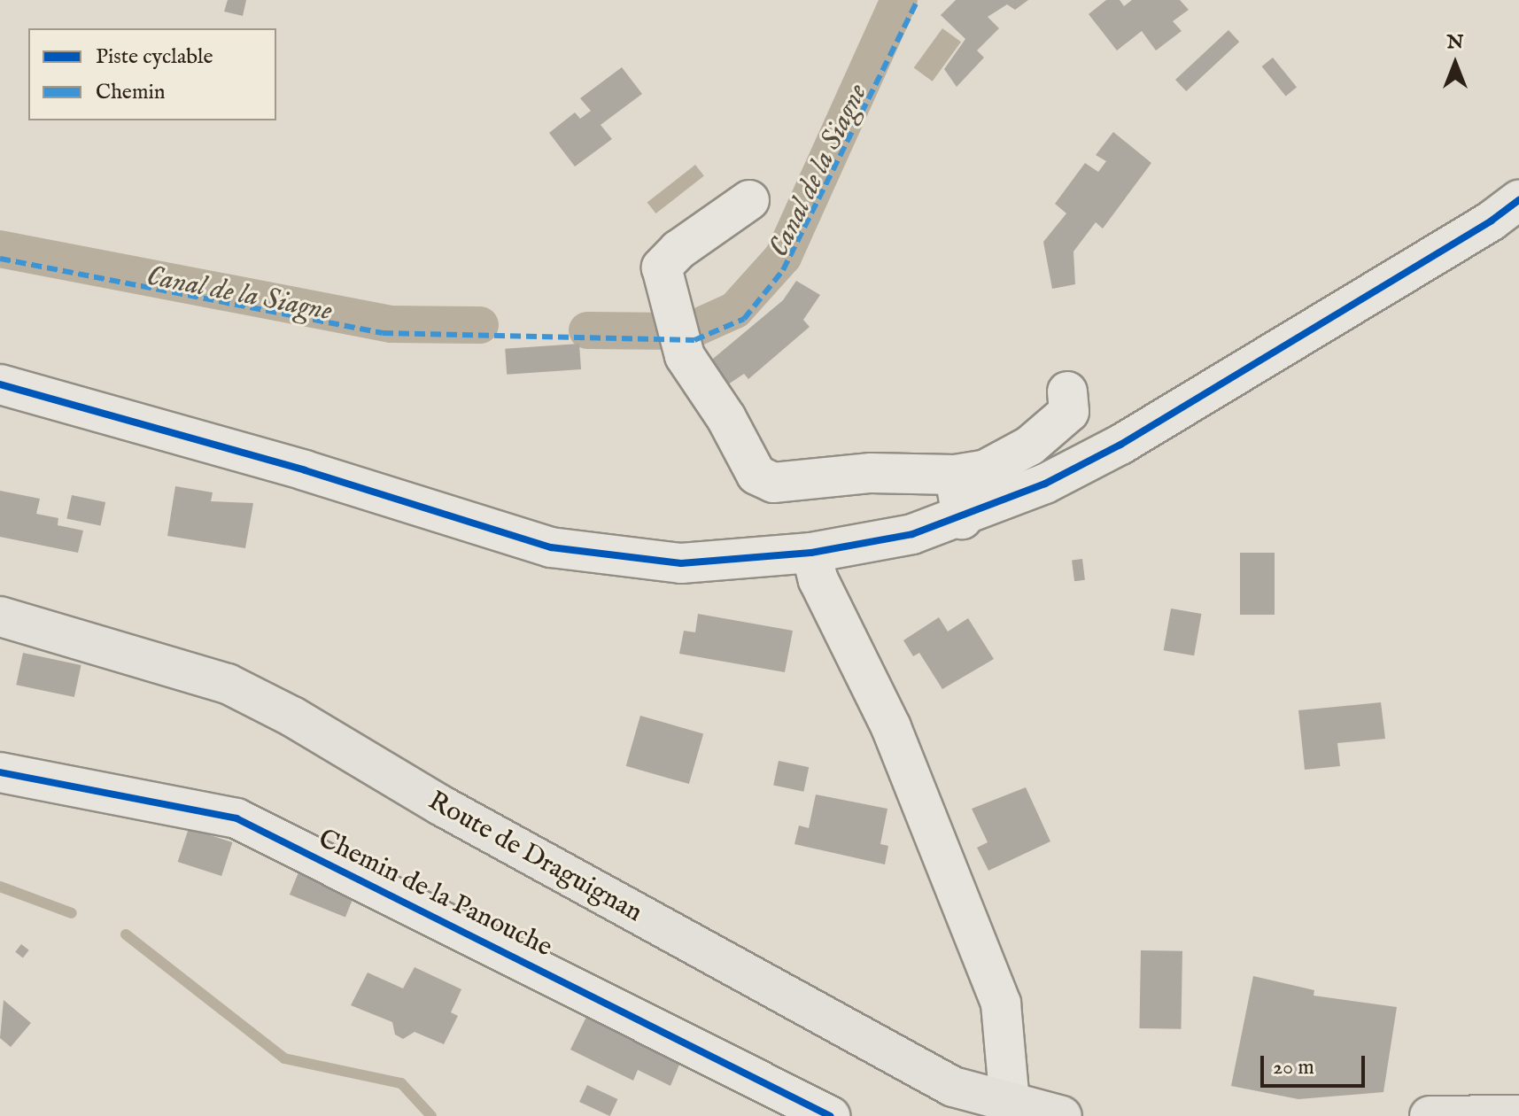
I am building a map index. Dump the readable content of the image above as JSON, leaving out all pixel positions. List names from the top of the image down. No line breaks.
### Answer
{"streets":{"main road":["Route de Draguignan"],"street":["Chemin de la Panouche"]},"water":["Canal de la Siagne"],"legend":["Piste cyclable","Chemin"],"scale_bar":"20 m","north":"top"}
